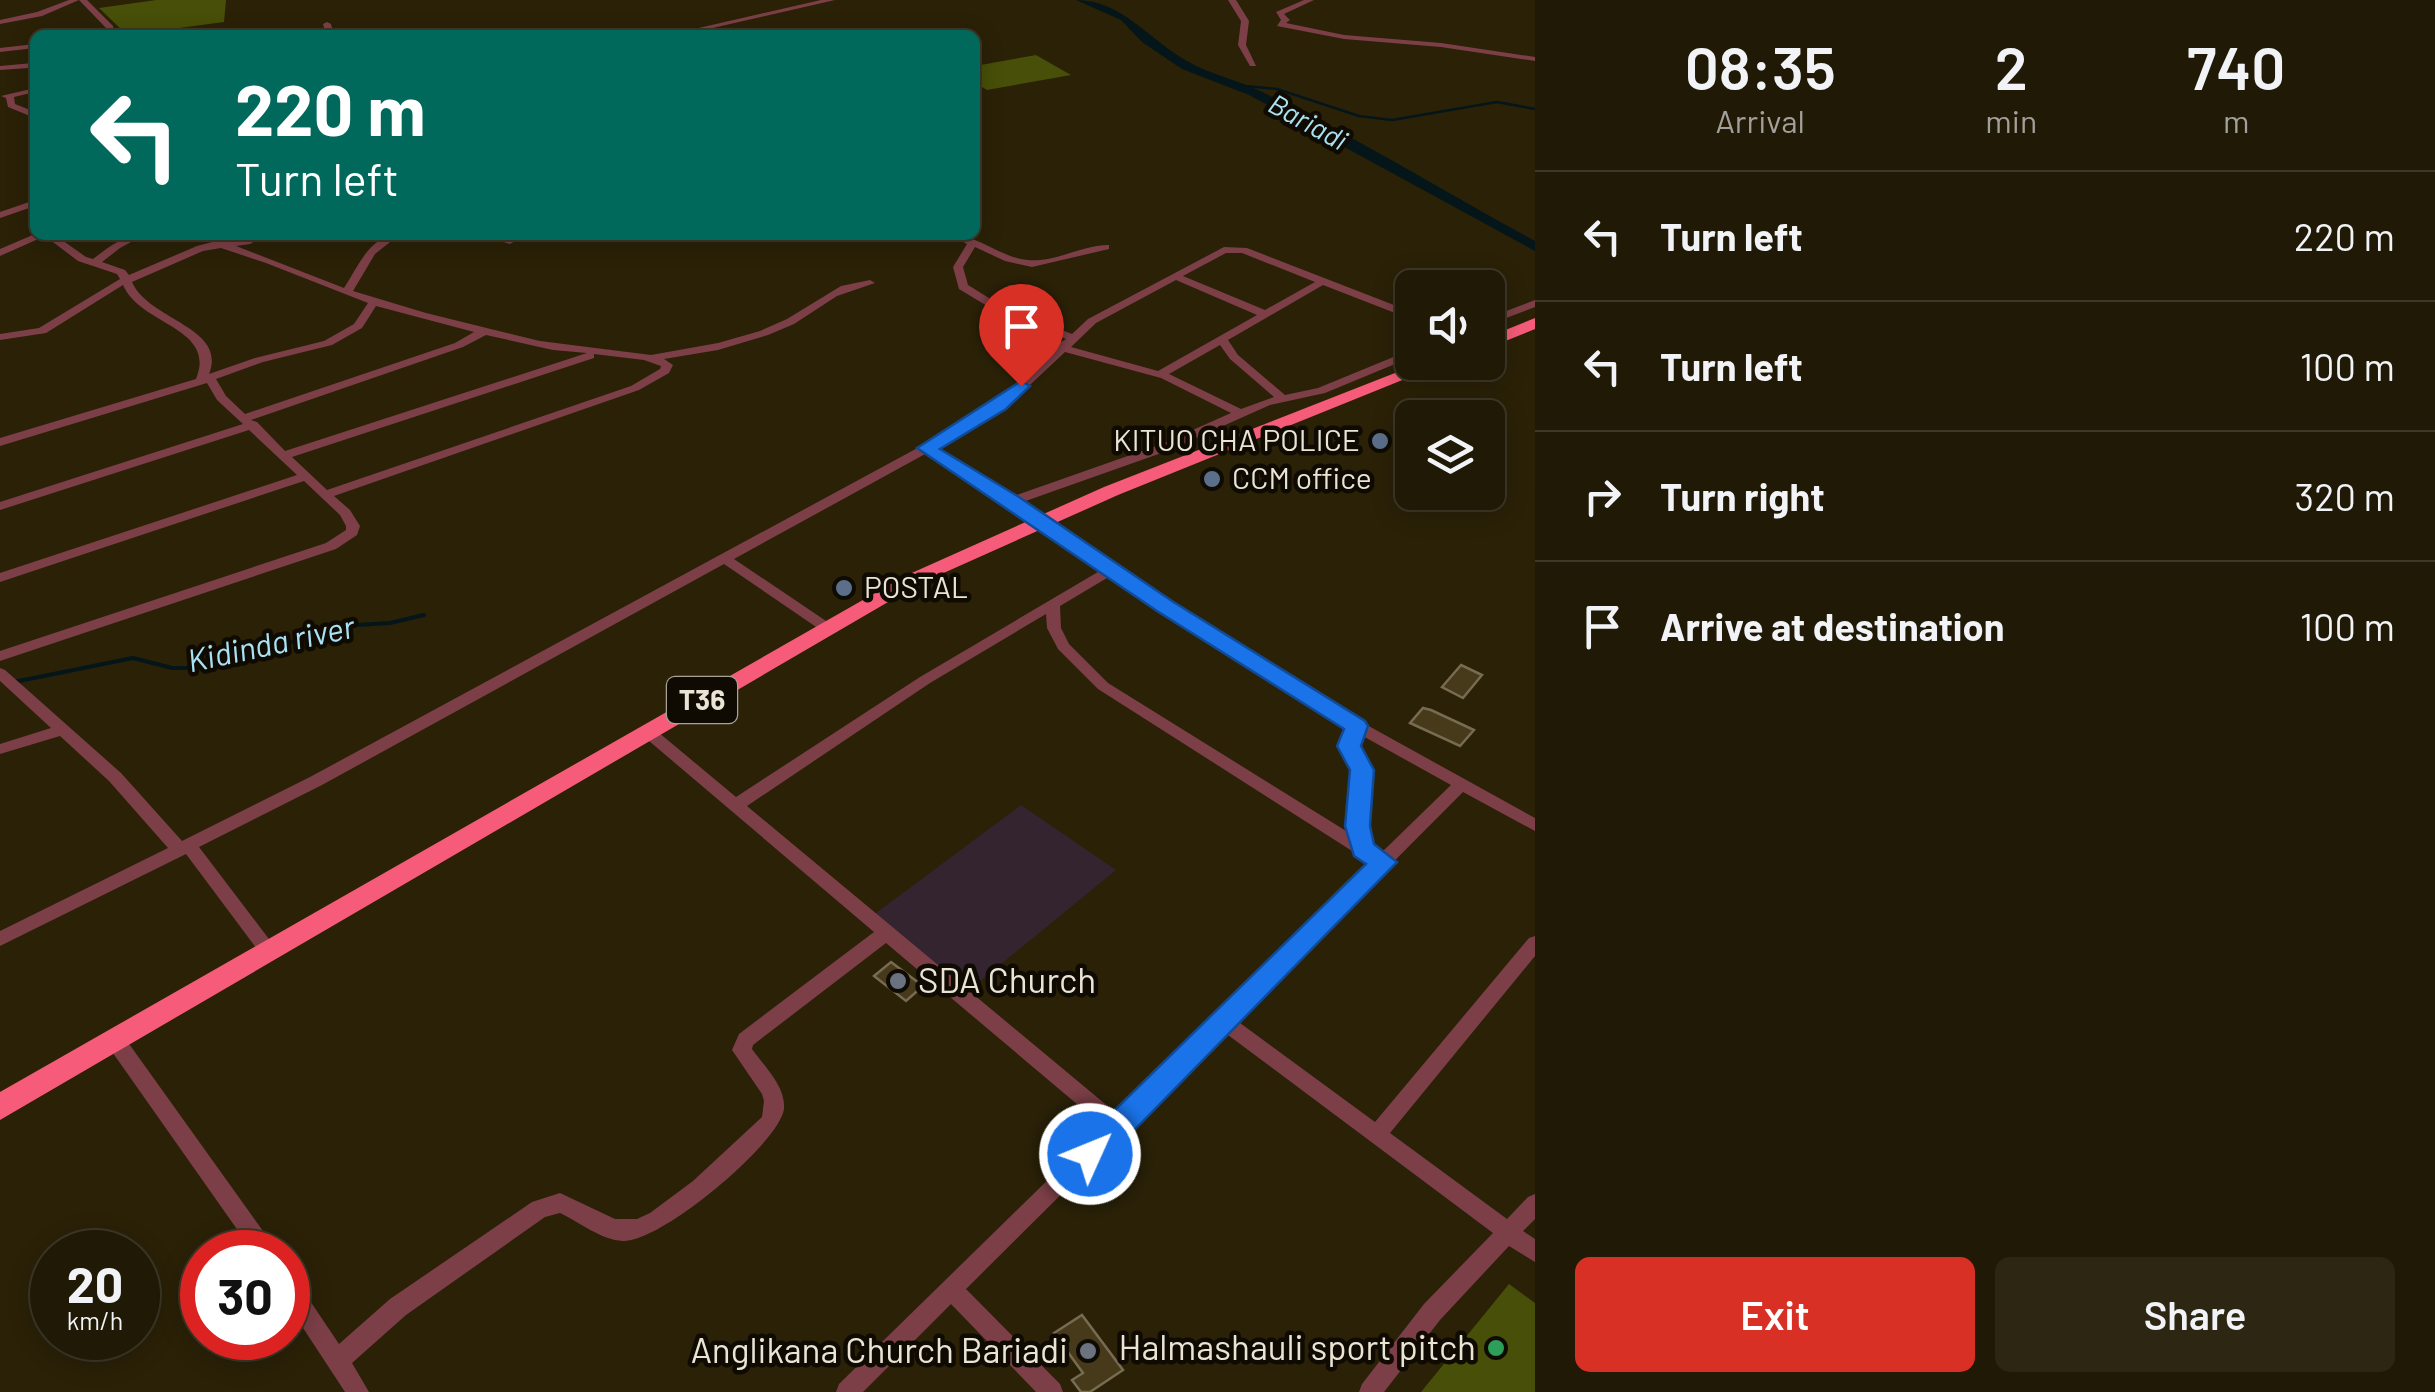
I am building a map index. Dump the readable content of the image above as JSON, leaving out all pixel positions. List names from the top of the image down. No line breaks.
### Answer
{"streets":{"highway":["T36"]},"water":["Bariadi","Kidinda river"],"places":["KITUO CHA POLICE","CCM office","POSTAL","SDA Church","Halmashauli sport pitch","Anglikana Church Bariadi"],"page":{"eta":["08:35","Arrival","2","min","740","m"],"turn":["220 m","Turn left"],"list":[{"name":"Turn left","value":"220 m"},{"name":"Turn left","value":"100 m"},{"name":"Turn right","value":"320 m"},{"name":"Arrive at destination","value":"100 m"}],"speed":"20 km/h","limit":"30","buttons":["Exit","Share"]}}
